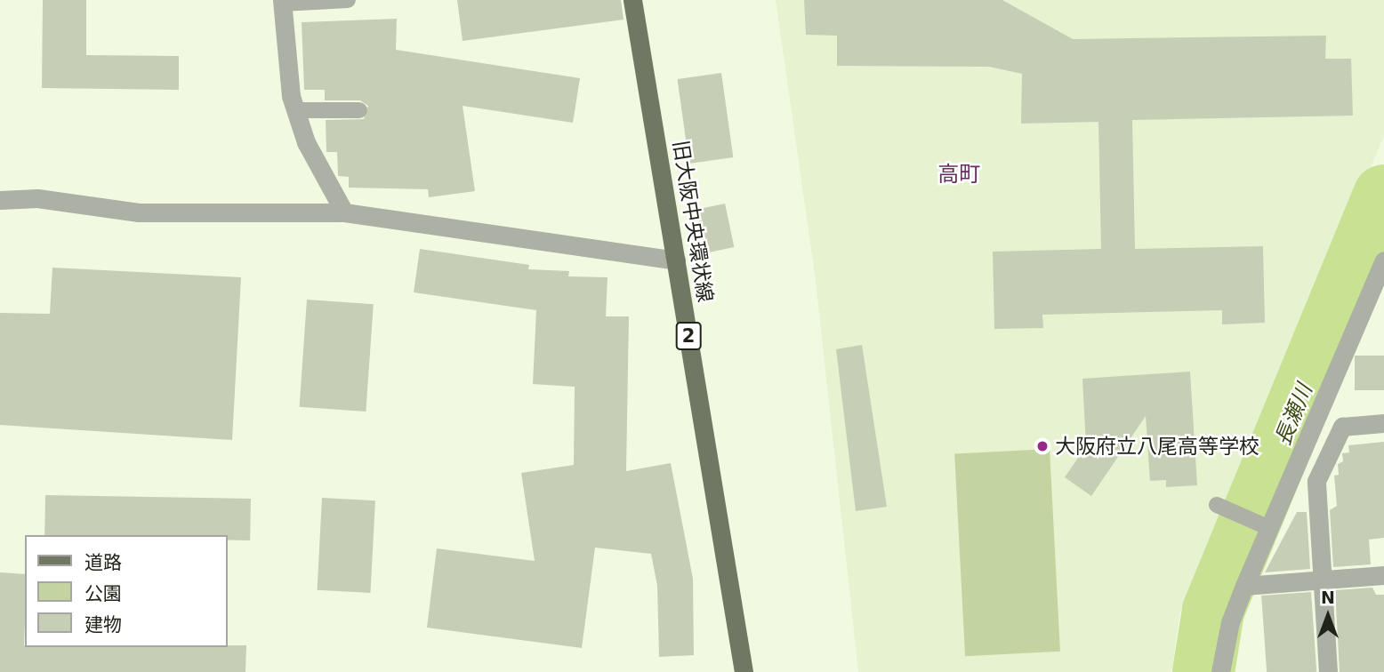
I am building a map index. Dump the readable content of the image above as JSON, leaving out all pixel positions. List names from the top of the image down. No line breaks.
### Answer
{"streets":{"main road":["旧大阪中央環状線","2"]},"districts":["高町"],"water":["長瀬川"],"places":["大阪府立八尾高等学校"],"legend":["道路","公園","建物"],"north":"top"}
